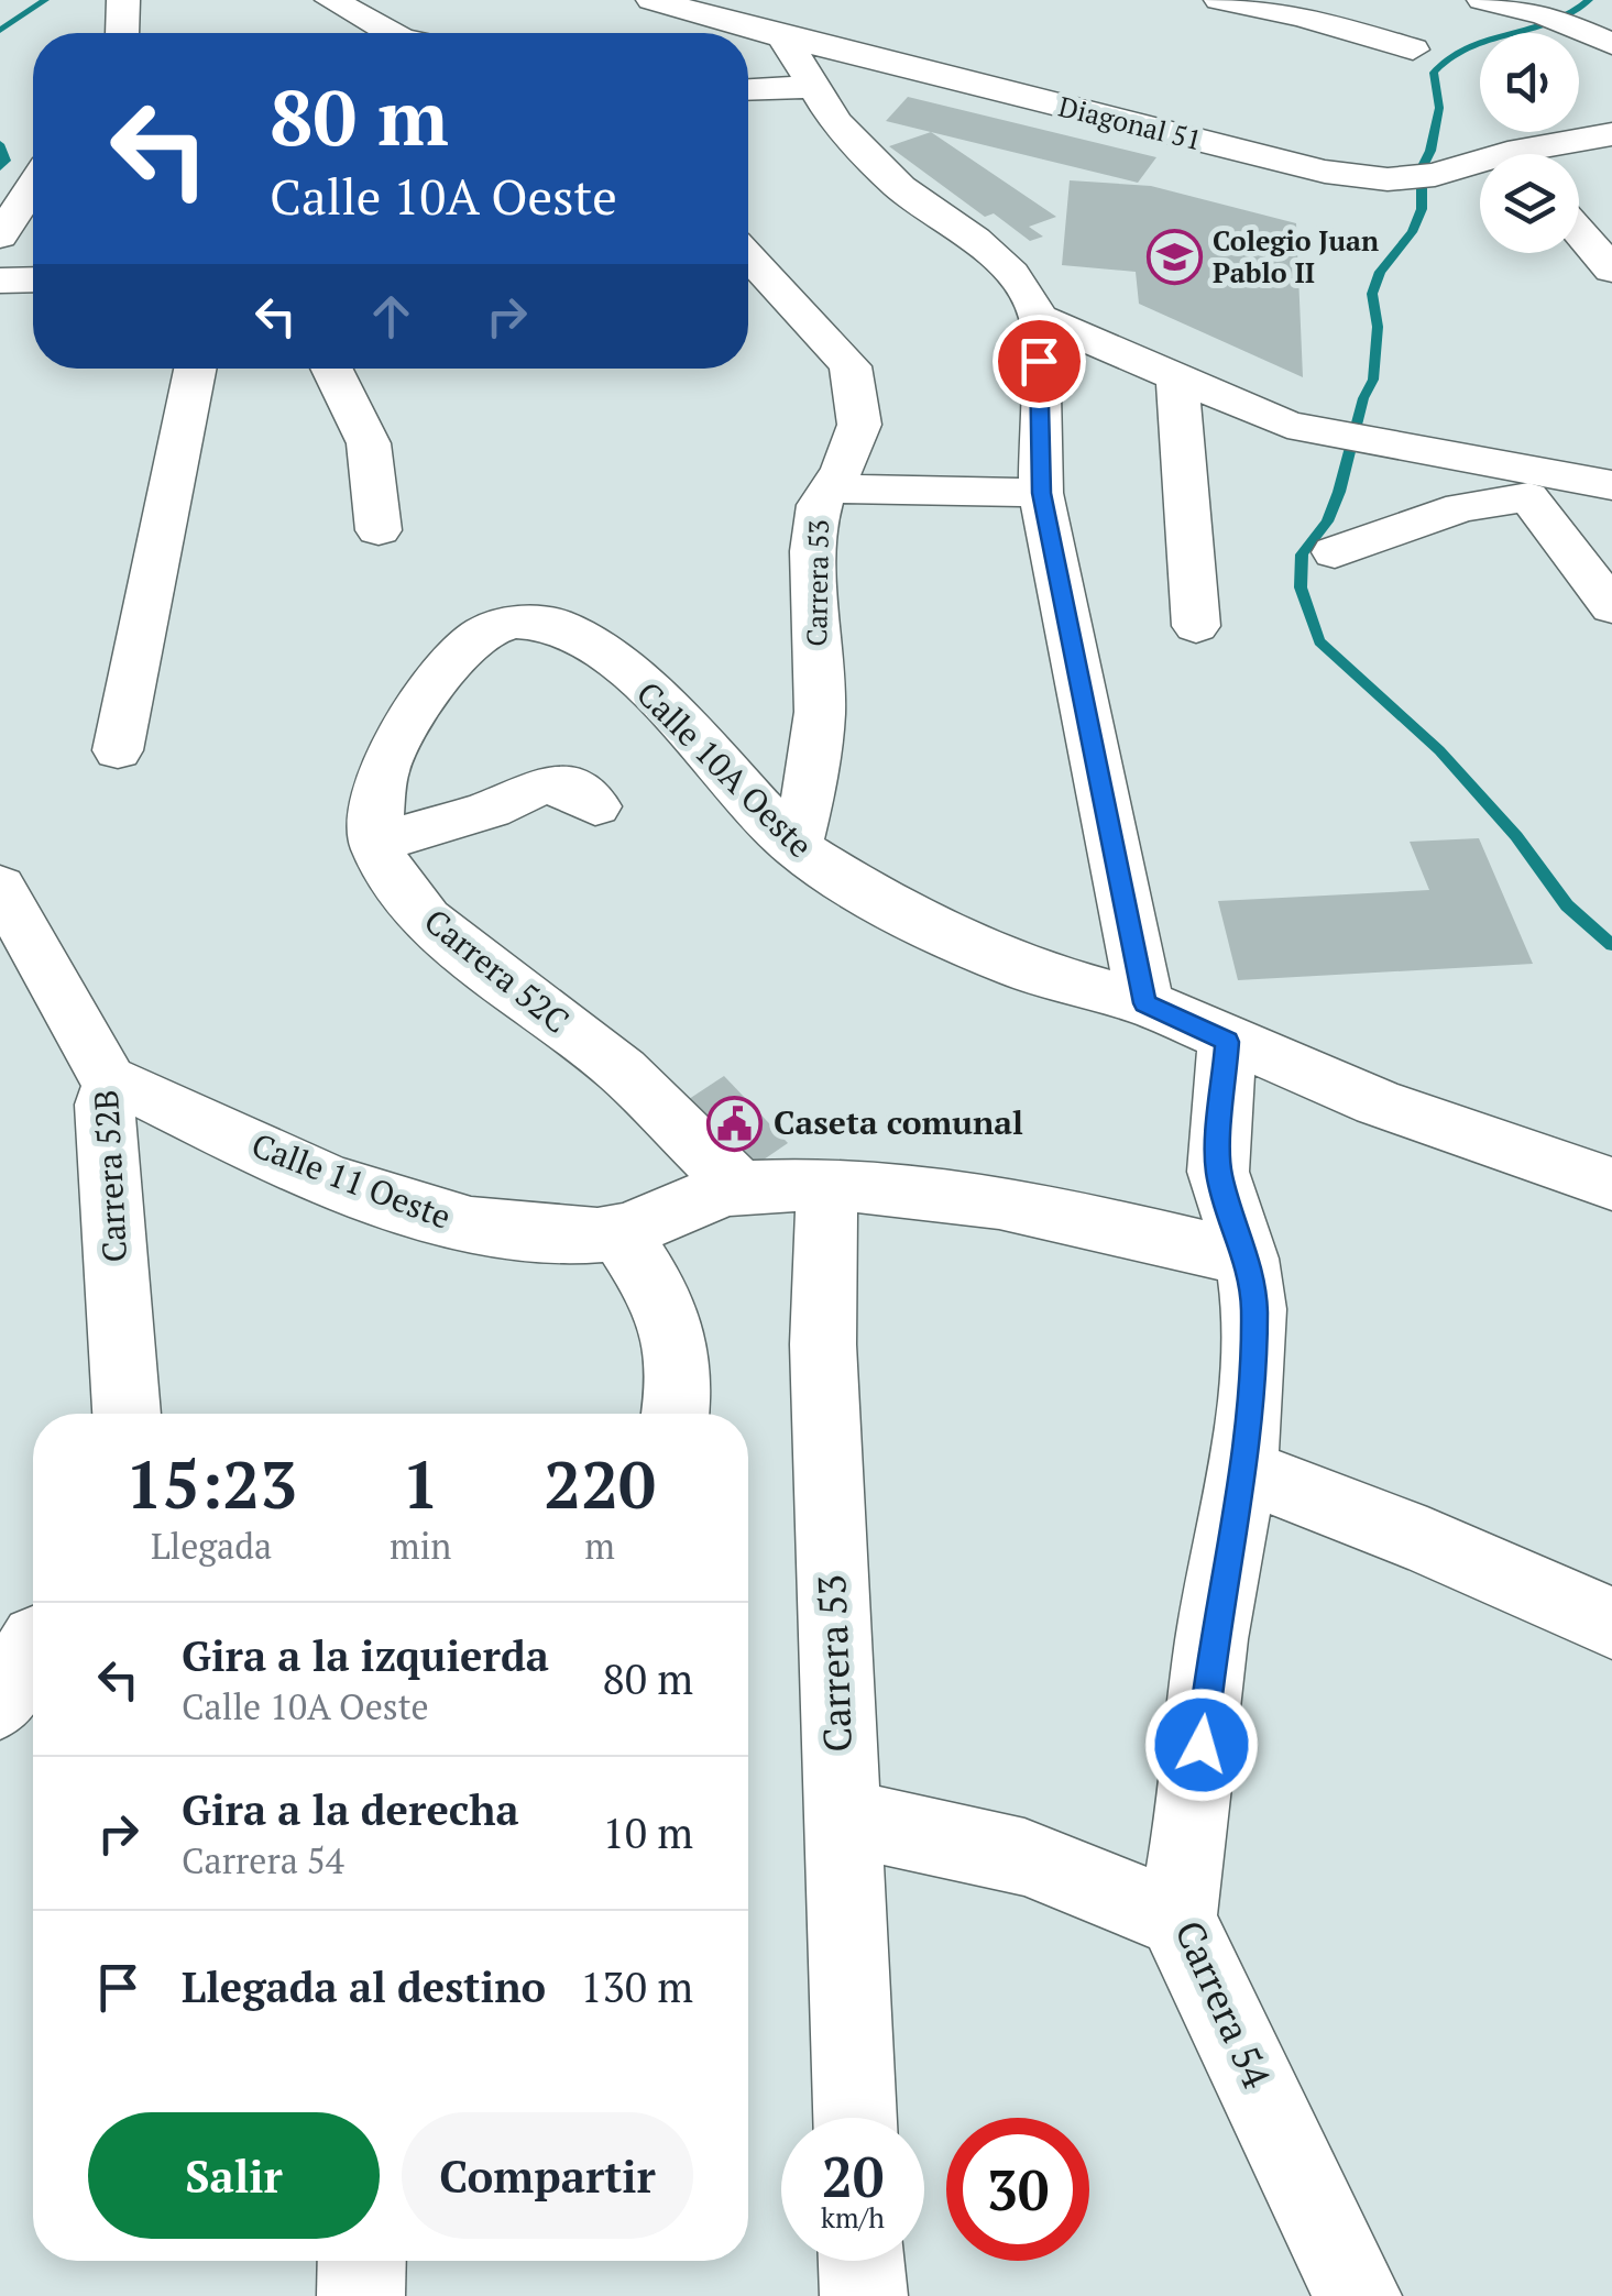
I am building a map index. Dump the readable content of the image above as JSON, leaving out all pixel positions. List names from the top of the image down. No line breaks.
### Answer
{"streets":{"street":["Diagonal 51","Carrera 53","Calle 10A Oeste","Carrera 52C","Carrera 52B","Calle 11 Oeste","Carrera 54"]},"crossings":[["Carrera 53","Calle 10A Oeste"],["Carrera 53","Calle 11 Oeste"],["Calle 10A Oeste","Carrera 52C"],["Calle 10A Oeste","Carrera 54"],["Carrera 52C","Calle 11 Oeste"],["Carrera 52B","Calle 11 Oeste"],["Calle 11 Oeste","Carrera 54"]],"places":{"school or university":["Colegio Juan Pablo II"],"public building":["Caseta comunal"]},"page":{"turn":["80 m","Calle 10A Oeste"],"eta":["15:23","Llegada","1","min","220","m"],"list":[{"name":"Gira a la izquierda","note":"Calle 10A Oeste","value":"80 m"},{"name":"Gira a la derecha","note":"Carrera 54","value":"10 m"},{"name":"Llegada al destino","value":"130 m"}],"buttons":["Salir","Compartir"],"speed":"20 km/h","limit":"30"}}
